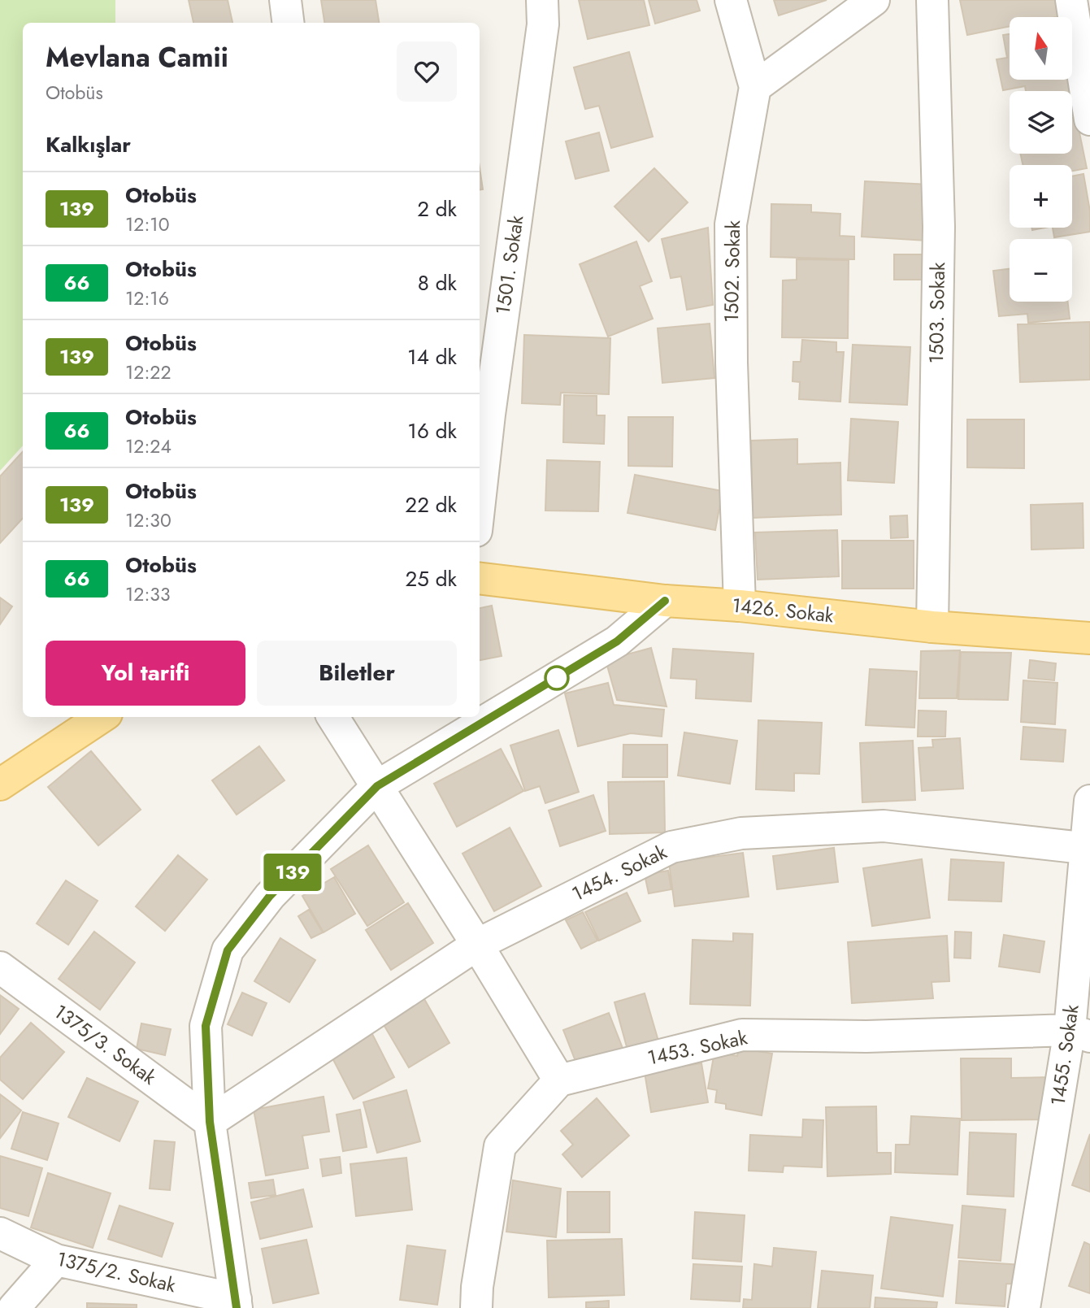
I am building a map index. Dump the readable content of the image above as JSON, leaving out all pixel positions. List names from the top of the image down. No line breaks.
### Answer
{"streets":{"main road":["1426. Sokak"],"street":["1501. Sokak","1502. Sokak","1503. Sokak","1454. Sokak","1375/3. Sokak","1453. Sokak","1455. Sokak","1375/2. Sokak"]},"crossings":[["1502. Sokak","1426. Sokak"],["1503. Sokak","1426. Sokak"],["1454. Sokak","1375/3. Sokak"],["1454. Sokak","1455. Sokak"],["1453. Sokak","1455. Sokak"]],"lines":["bus line 139"],"north":"top","page":{"on_map":"139","map_buttons":["+","−"],"heading":[["Mevlana Camii","Otobüs"],"Kalkışlar"],"list":[{"mark":"139","name":"Otobüs","note":"12:10","value":"2 dk"},{"mark":"66","name":"Otobüs","note":"12:16","value":"8 dk"},{"mark":"139","name":"Otobüs","note":"12:22","value":"14 dk"},{"mark":"66","name":"Otobüs","note":"12:24","value":"16 dk"},{"mark":"139","name":"Otobüs","note":"12:30","value":"22 dk"},{"mark":"66","name":"Otobüs","note":"12:33","value":"25 dk"}],"buttons":["Yol tarifi","Biletler"]}}
